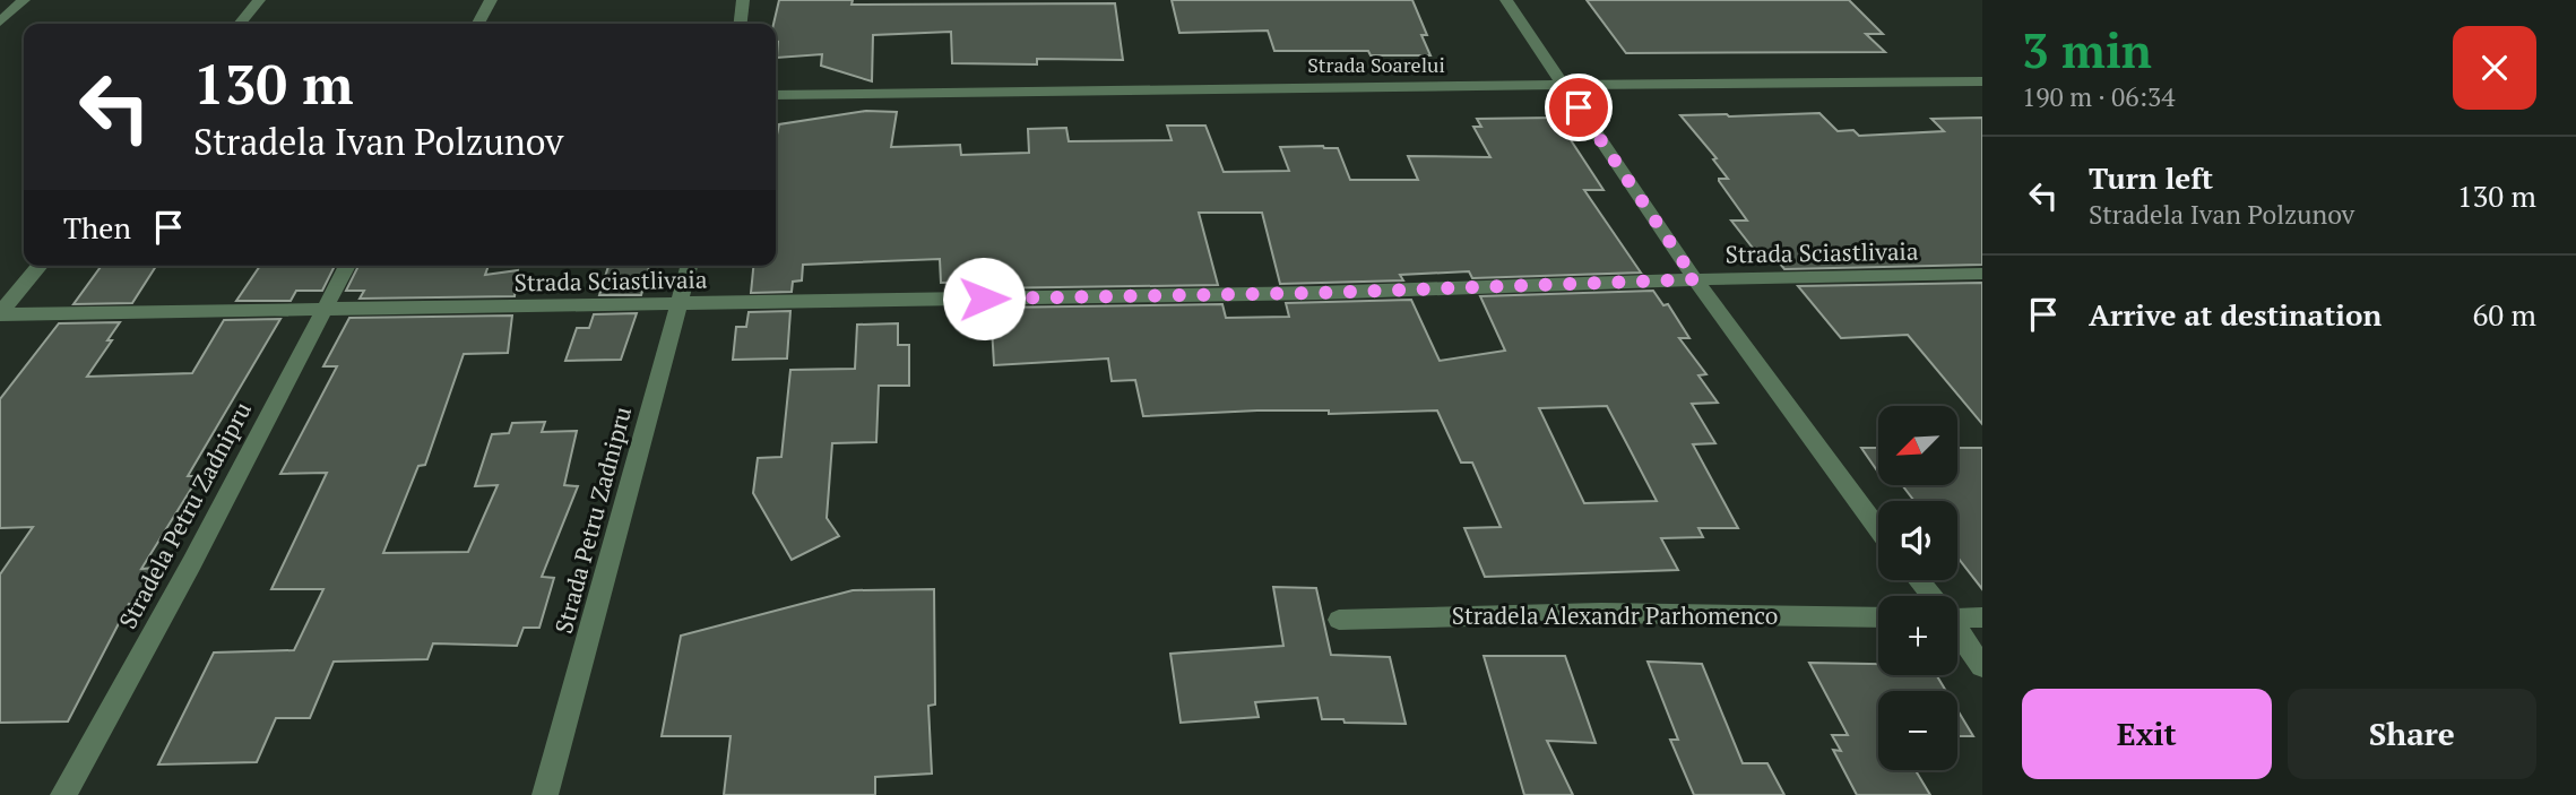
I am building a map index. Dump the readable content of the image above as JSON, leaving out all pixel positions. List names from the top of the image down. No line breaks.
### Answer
{"streets":{"street":["Strada Soarelui","Strada Sciastlivaia","Stradela Petru Zadnipru","Strada Petru Zadnipru","Stradela Alexandr Parhomenco"]},"crossings":[["Strada Sciastlivaia","Stradela Petru Zadnipru"],["Strada Sciastlivaia","Strada Petru Zadnipru"]],"north":"bottom left","page":{"heading":["3 min","190 m · 06:34"],"turn":["130 m","Stradela Ivan Polzunov"],"list":[{"name":"Turn left","note":"Stradela Ivan Polzunov","value":"130 m"},{"name":"Arrive at destination","value":"60 m"}],"then":"Then","map_buttons":["+","−"],"buttons":["Exit","Share"]}}
